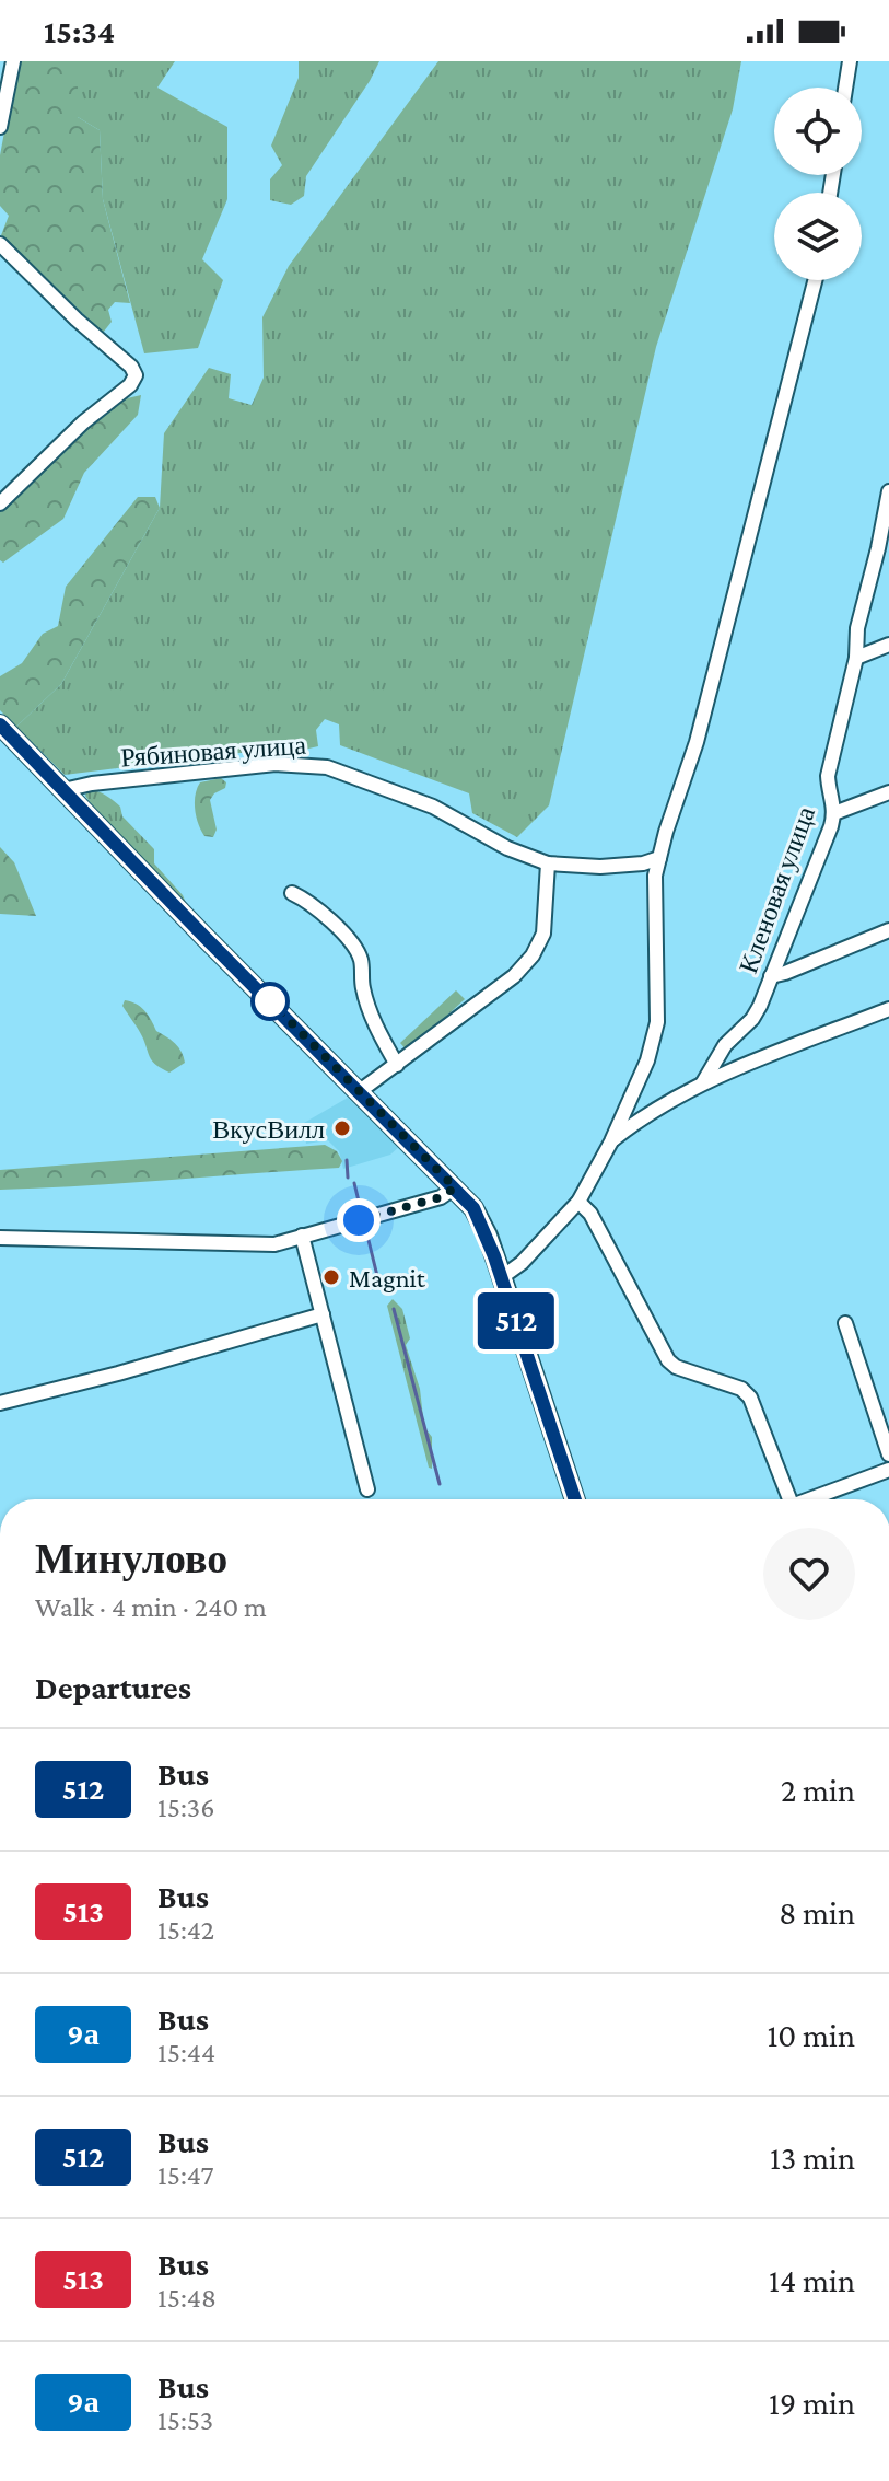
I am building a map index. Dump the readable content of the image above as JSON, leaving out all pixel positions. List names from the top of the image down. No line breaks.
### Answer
{"streets":{"street":["Рябиновая улица","Кленовая улица"]},"places":["ВкусВилл","Magnit"],"lines":["bus line 512"],"page":{"status":"15:34","on_map":"512","heading":[["Минулово","Walk · 4 min · 240 m"],"Departures"],"list":[{"mark":"512","name":"Bus","note":"15:36","value":"2 min"},{"mark":"513","name":"Bus","note":"15:42","value":"8 min"},{"mark":"9а","name":"Bus","note":"15:44","value":"10 min"},{"mark":"512","name":"Bus","note":"15:47","value":"13 min"},{"mark":"513","name":"Bus","note":"15:48","value":"14 min"},{"mark":"9а","name":"Bus","note":"15:53","value":"19 min"}]}}
